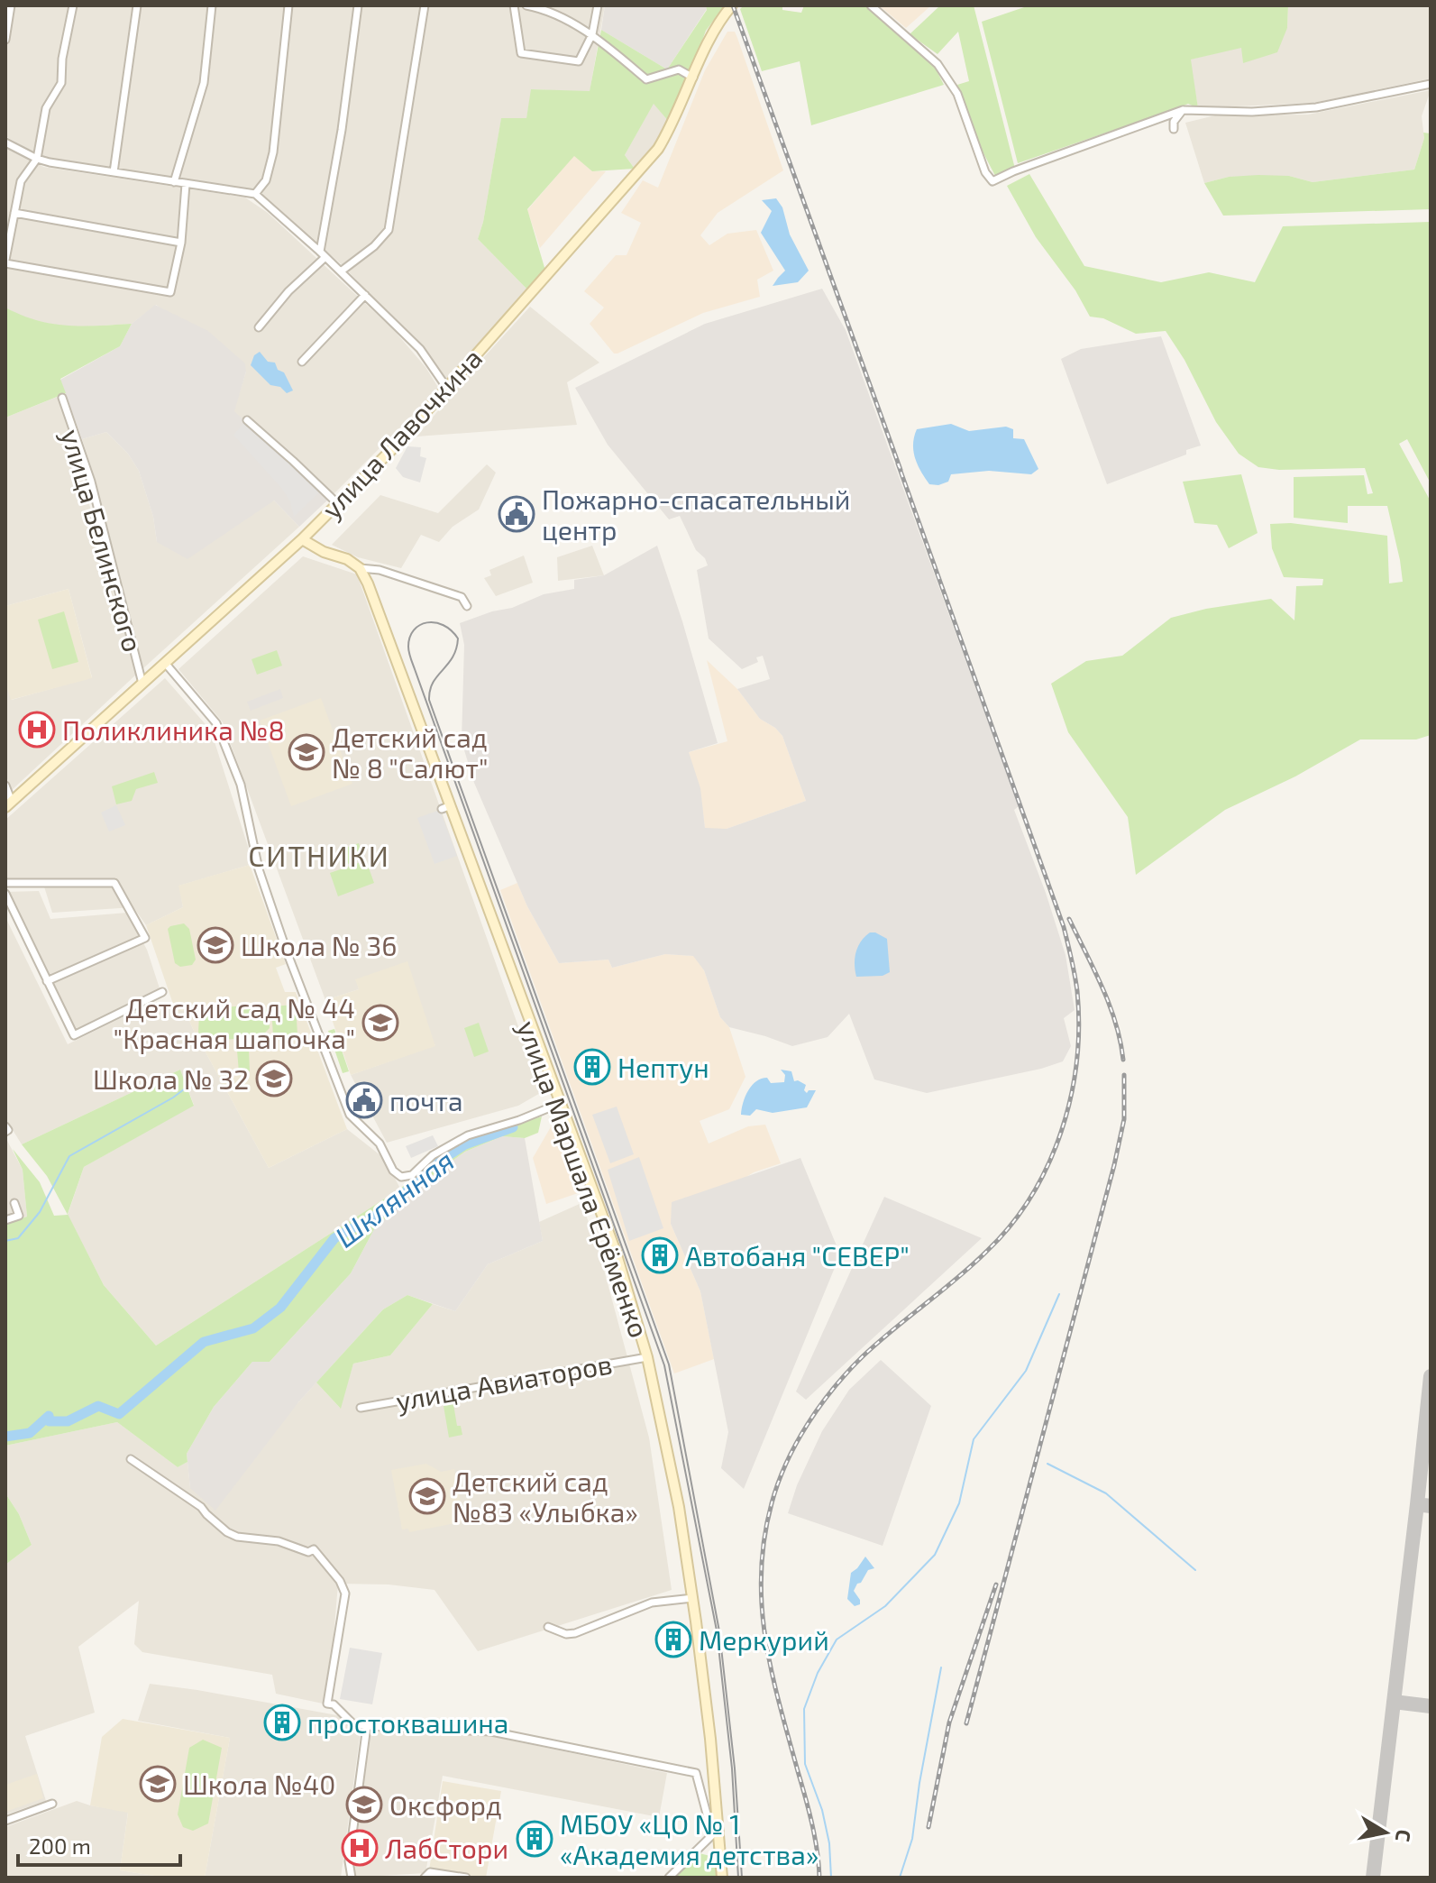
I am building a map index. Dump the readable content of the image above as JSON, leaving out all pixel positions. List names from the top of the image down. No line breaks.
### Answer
{"streets":{"main road":["улица Лавочкина","улица Маршала Ерёменко"],"street":["улица Белинского","улица Авиаторов"]},"crossings":[["улица Лавочкина","улица Белинского"],["улица Маршала Ерёменко","улица Авиаторов"]],"districts":["СИТНИКИ"],"water":["Шклянная"],"places":{"public building":["Пожарно-спасательный центр","почта"],"hospital":["Поликлиника №8","ЛабСтори"],"school or university":["Детский сад № 8 \"Салют\"","Школа № 36","Детский сад № 44 \"Красная шапочка\"","Школа № 32","Детский сад №83 «Улыбка»","Школа №40","Оксфорд"],"building":["Нептун","Автобаня \"СЕВЕР\"","Меркурий","простоквашина","МБОУ «ЦО № 1 «Академия детства»"]},"scale_bar":"200 m","north":"right"}
